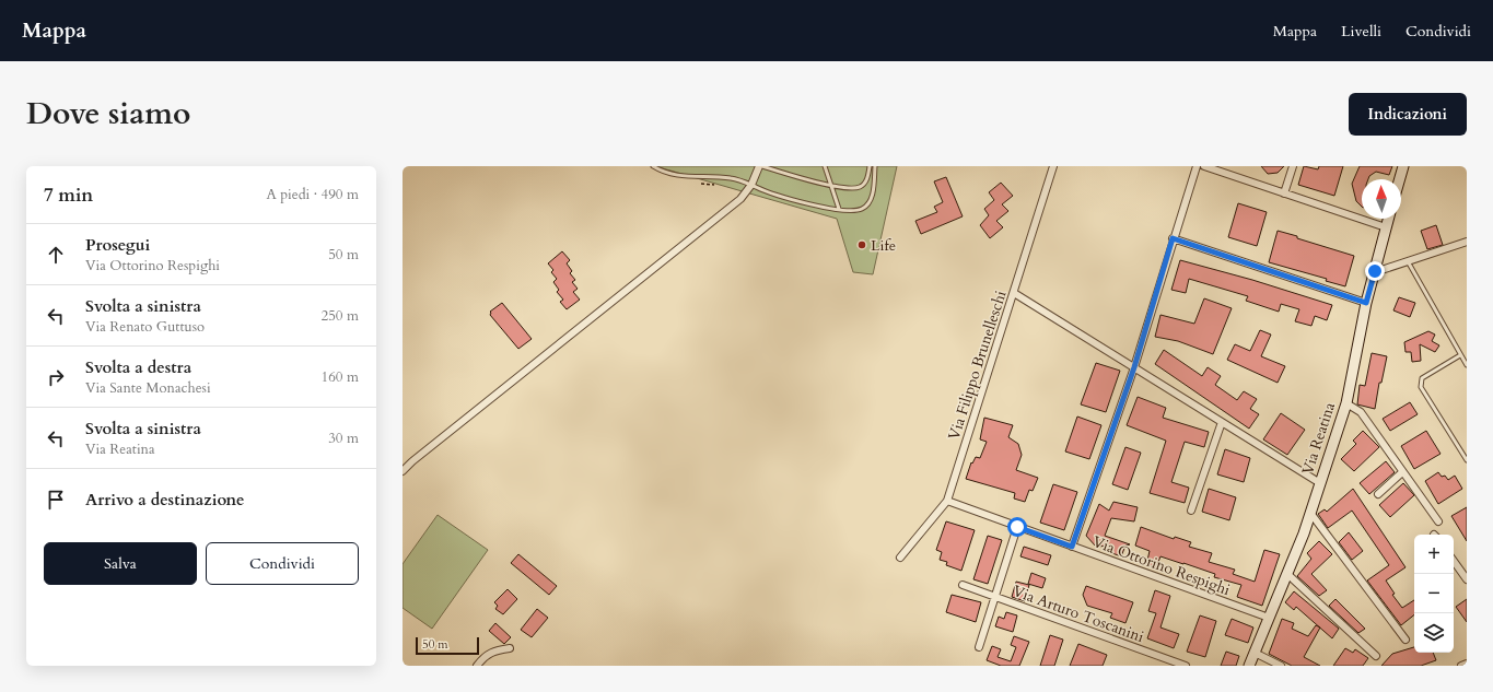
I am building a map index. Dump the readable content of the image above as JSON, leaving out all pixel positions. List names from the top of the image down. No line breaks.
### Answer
{"streets":{"street":["Via Filippo Brunelleschi","Via Reatina","Via Ottorino Respighi","Via Arturo Toscanini"]},"crossings":[["Via Filippo Brunelleschi","Via Ottorino Respighi"],["Via Reatina","Via Ottorino Respighi"]],"places":["Life"],"scale_bar":"50 m","north":"top","page":{"header":"Mappa","nav":["Mappa","Livelli","Condividi"],"title":"Dove siamo","buttons":["Indicazioni",["Salva","Condividi"]],"heading":["7 min","A piedi · 490 m"],"list":[["Prosegui","Via Ottorino Respighi","50 m"],["Svolta a sinistra","Via Renato Guttuso","250 m"],["Svolta a destra","Via Sante Monachesi","160 m"],["Svolta a sinistra","Via Reatina","30 m"],"Arrivo a destinazione"],"map_buttons":["+","−"],"scale":"50 m"}}
